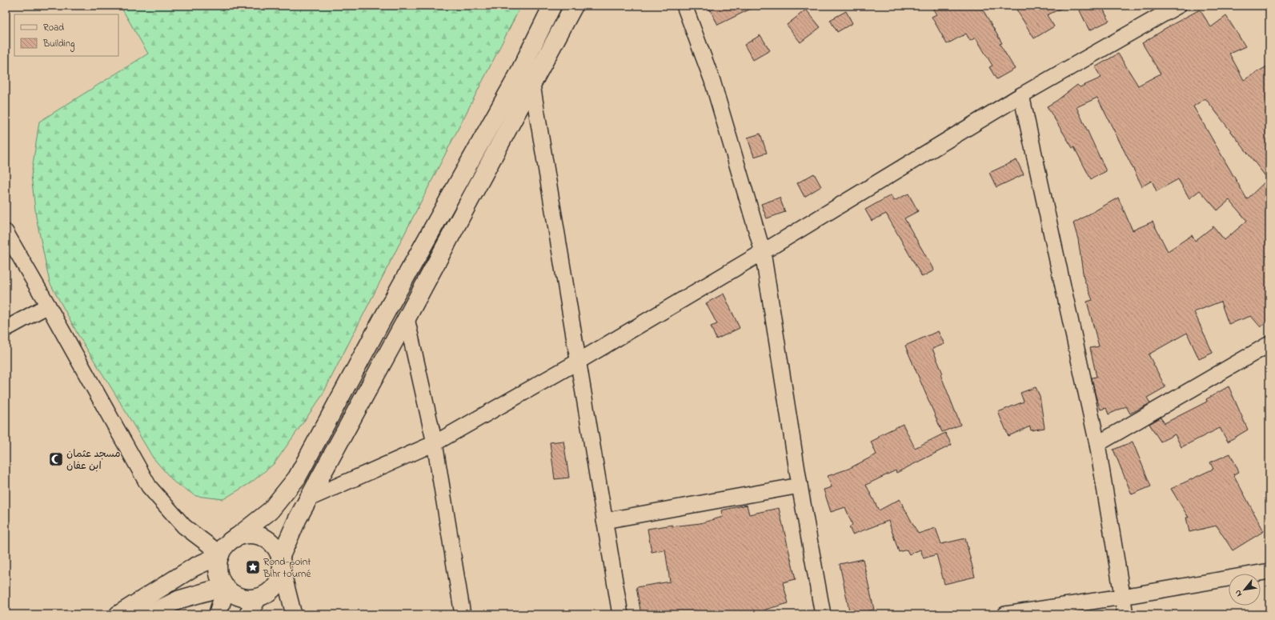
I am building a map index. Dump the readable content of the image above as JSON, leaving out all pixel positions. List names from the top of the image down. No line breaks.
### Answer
{"places":{"mosque":["مسجد عثمان ابن عفان"],"place":["Rond-point Bihr tourné"]},"legend":["Road","Building"],"north":"bottom left"}
